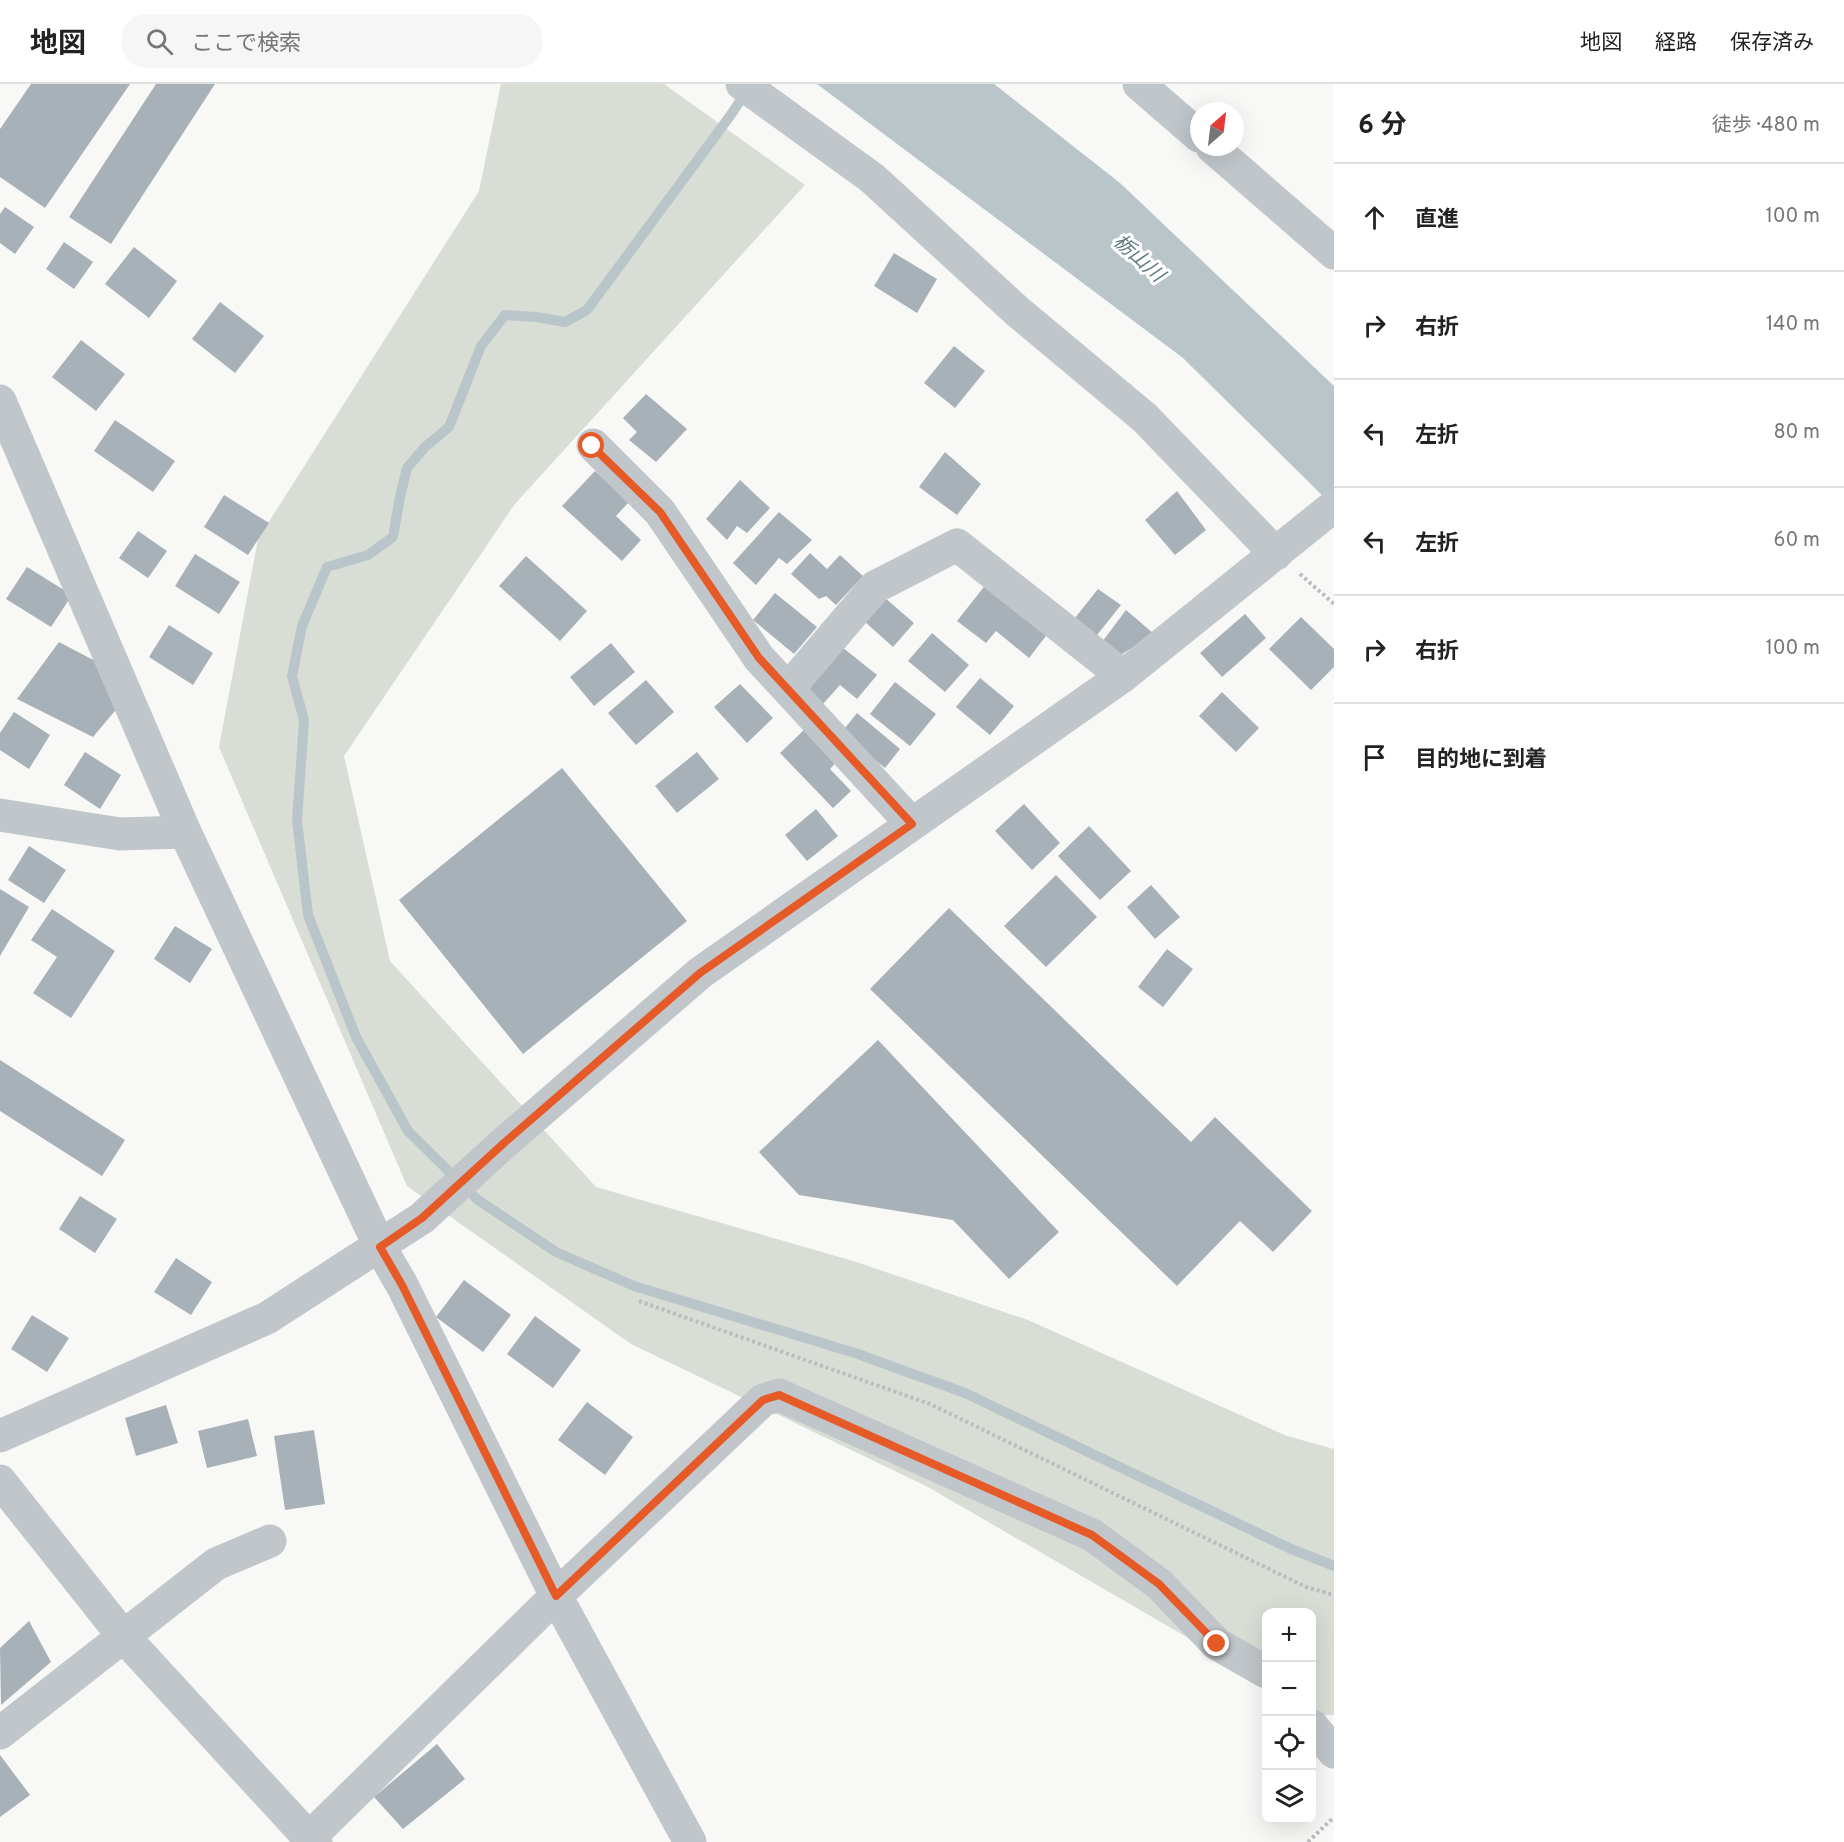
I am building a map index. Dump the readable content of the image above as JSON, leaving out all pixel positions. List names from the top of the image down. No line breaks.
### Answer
{"water":["栃山川"],"north":"top right","page":{"header":"地図","search":"ここで検索","nav":["地図","経路","保存済み"],"heading":["6 分","徒歩 · 480 m"],"list":[["直進","100 m"],["右折","140 m"],["左折","80 m"],["左折","60 m"],["右折","100 m"],"目的地に到着"],"map_buttons":["+","−"]}}
